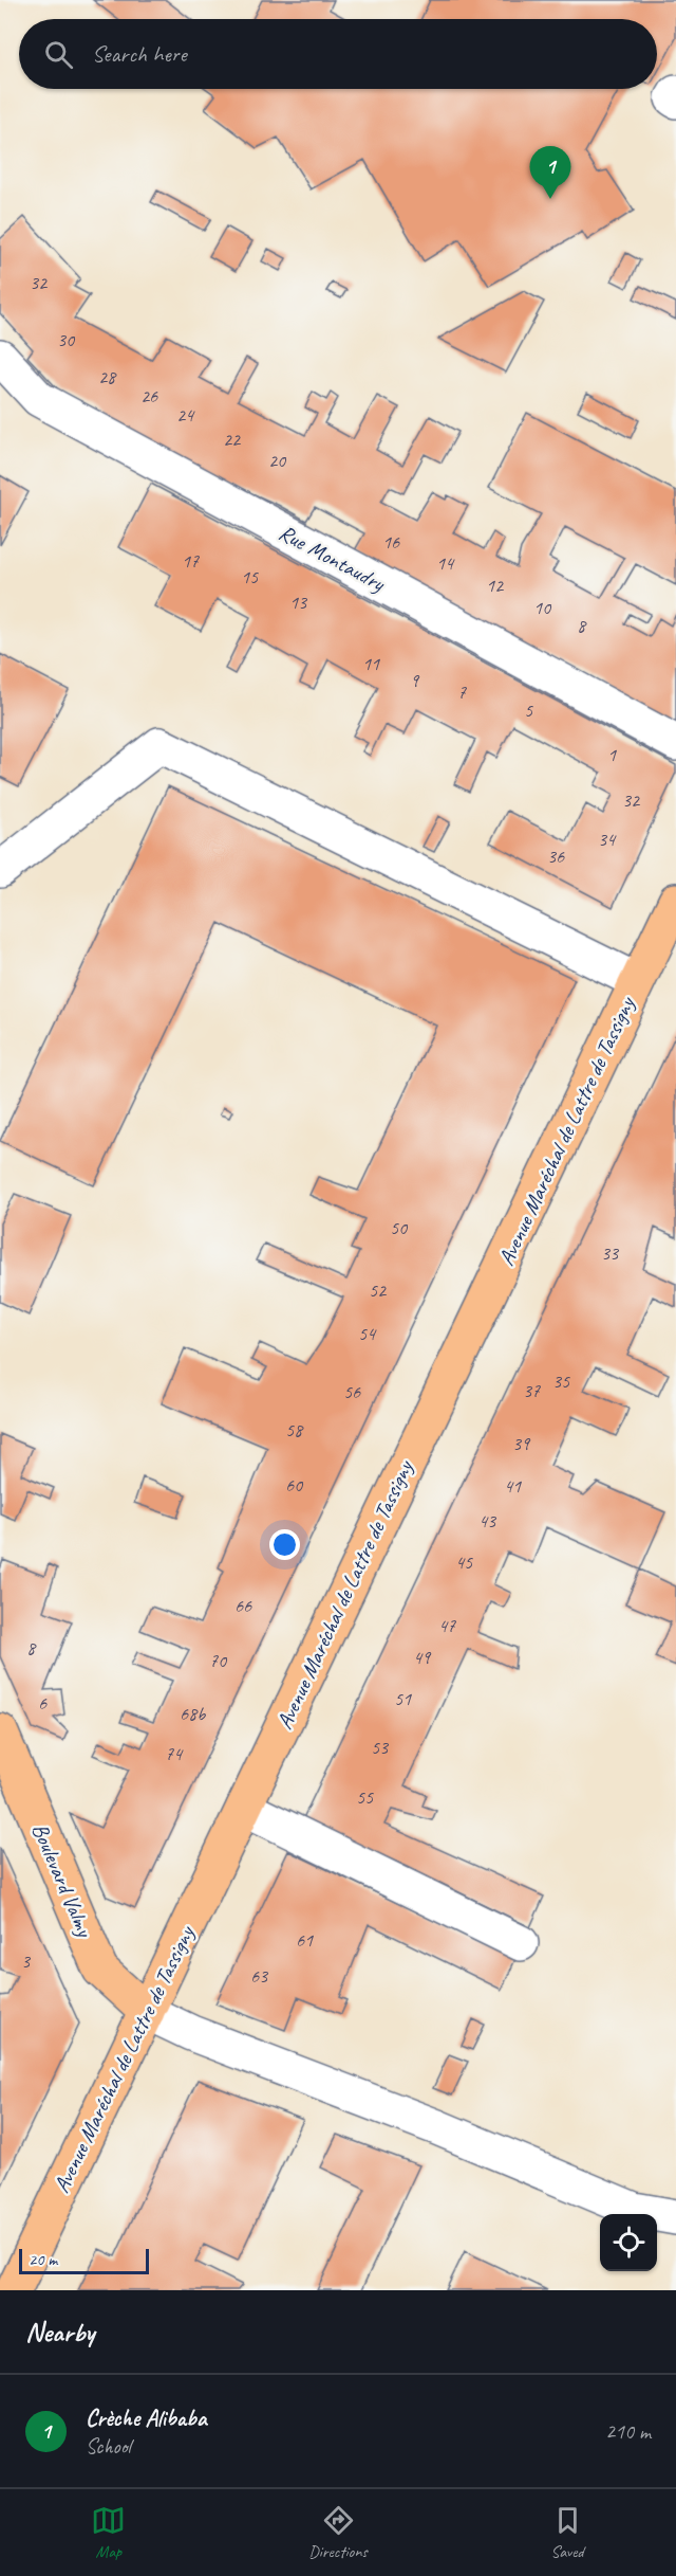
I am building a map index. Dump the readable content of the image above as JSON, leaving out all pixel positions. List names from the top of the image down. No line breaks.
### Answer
{"streets":{"main road":["Avenue Maréchal de Lattre de Tassigny","Boulevard Valmy"],"street":["Rue Montaudry"]},"crossings":[["Avenue Maréchal de Lattre de Tassigny","Boulevard Valmy"]],"house_numbers":["32","30","28","26","24","22","20","16","17","14","15","12","13","10","8","11","9","7","5","1","32","34","36","50","33","52","54","35","37","56","58","39","60","41","43","45","66","47","8","49","70","51","6","68b","53","74","55","61","3","63"],"scale_bar":"20 m","page":{"search":"Search here","pins":"1","scale":"20 m","heading":"Nearby","list":[{"mark":"1","name":"Crèche Alibaba","note":"School","value":"210 m"}],"nav":["Map","Directions","Saved"]}}
